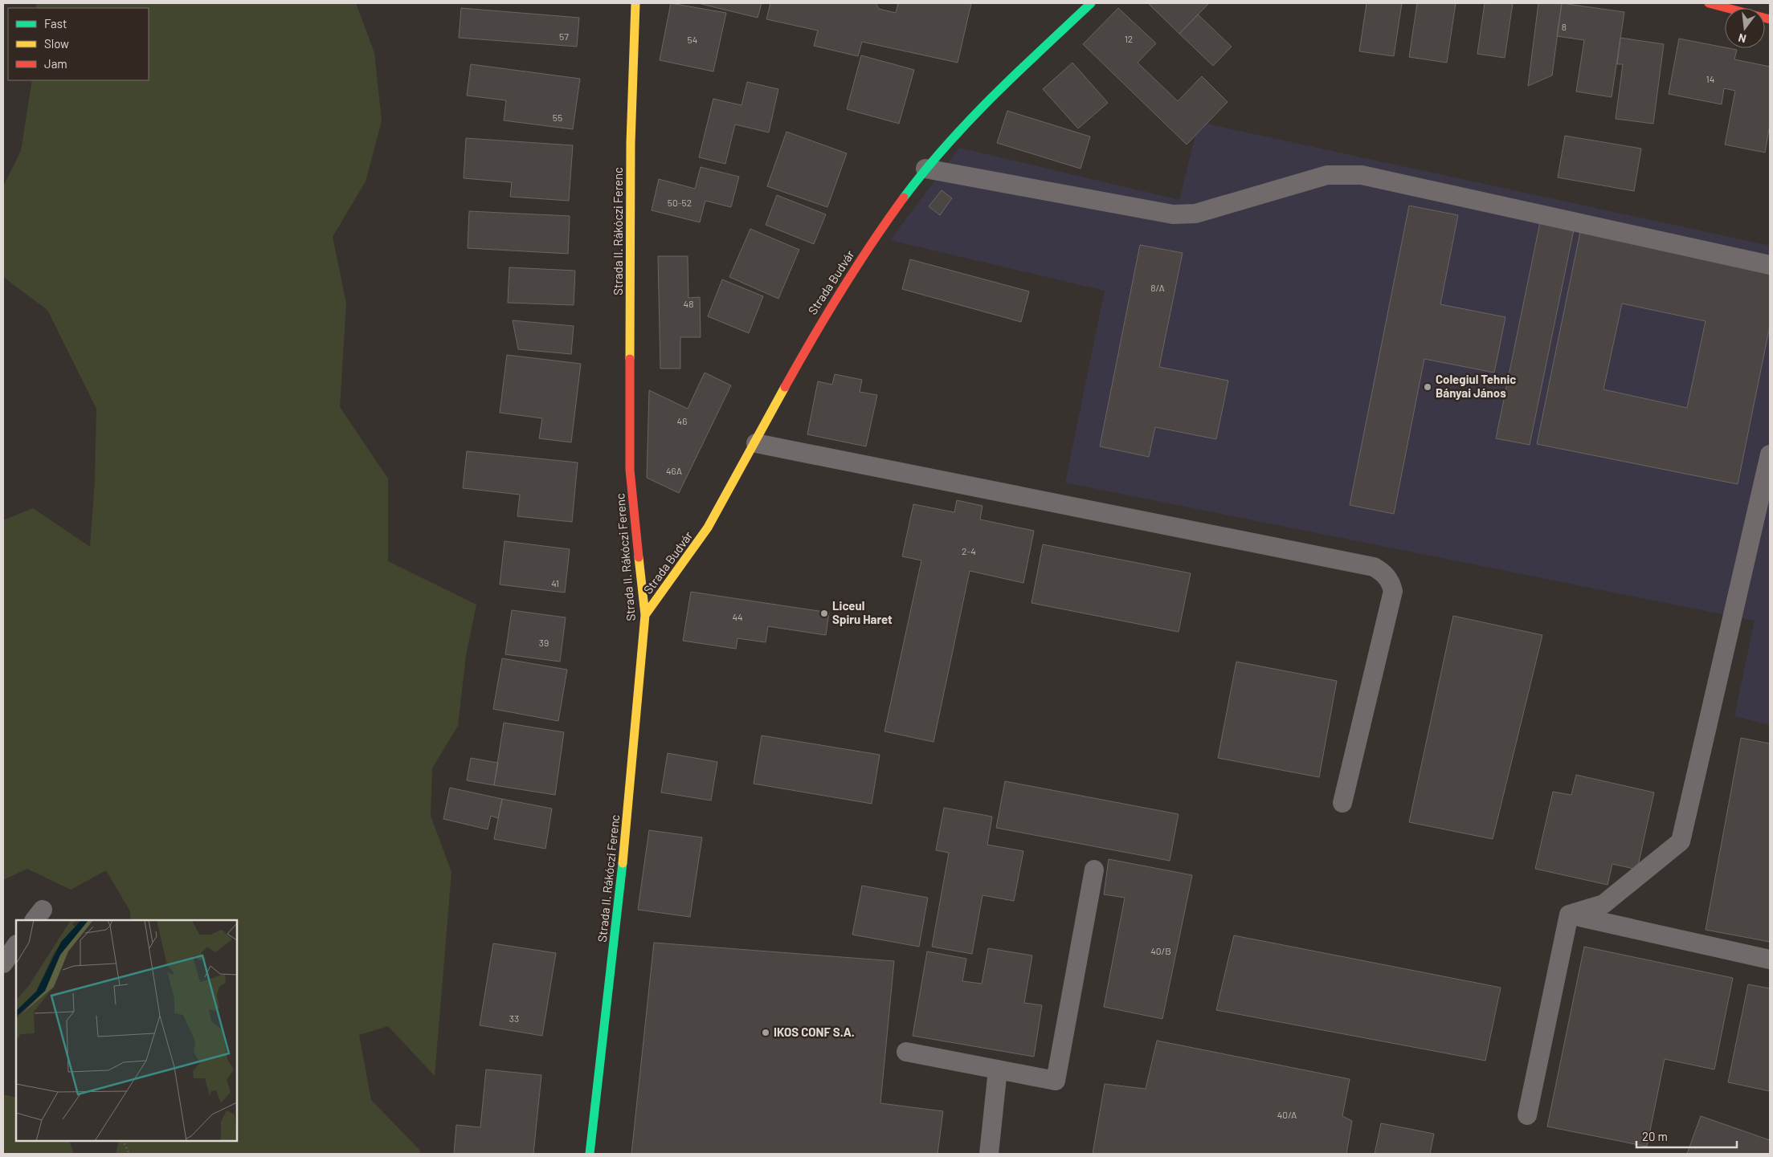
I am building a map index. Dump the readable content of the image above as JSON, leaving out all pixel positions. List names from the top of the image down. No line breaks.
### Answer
{"streets":{"main road":["Strada II. Rákóczi Ferenc","Strada Budvár"]},"crossings":[["Strada II. Rákóczi Ferenc","Strada Budvár"]],"places":["Colegiul Tehnic Bányai János","Liceul Spiru Haret","IKOS CONF S.A."],"house_numbers":["8","57","12","54","14","55","50-52","8/A","48","46","46A","2-4","41","44","39","40/B","33","40/A"],"legend":["Fast","Slow","Jam"],"scale_bar":"20 m","north":"bottom"}
